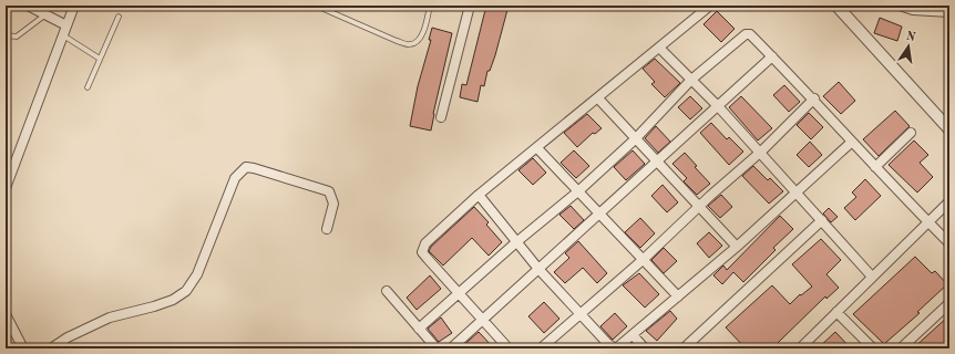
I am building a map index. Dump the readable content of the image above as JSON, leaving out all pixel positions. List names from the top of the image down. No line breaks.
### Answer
{"north":"top"}
